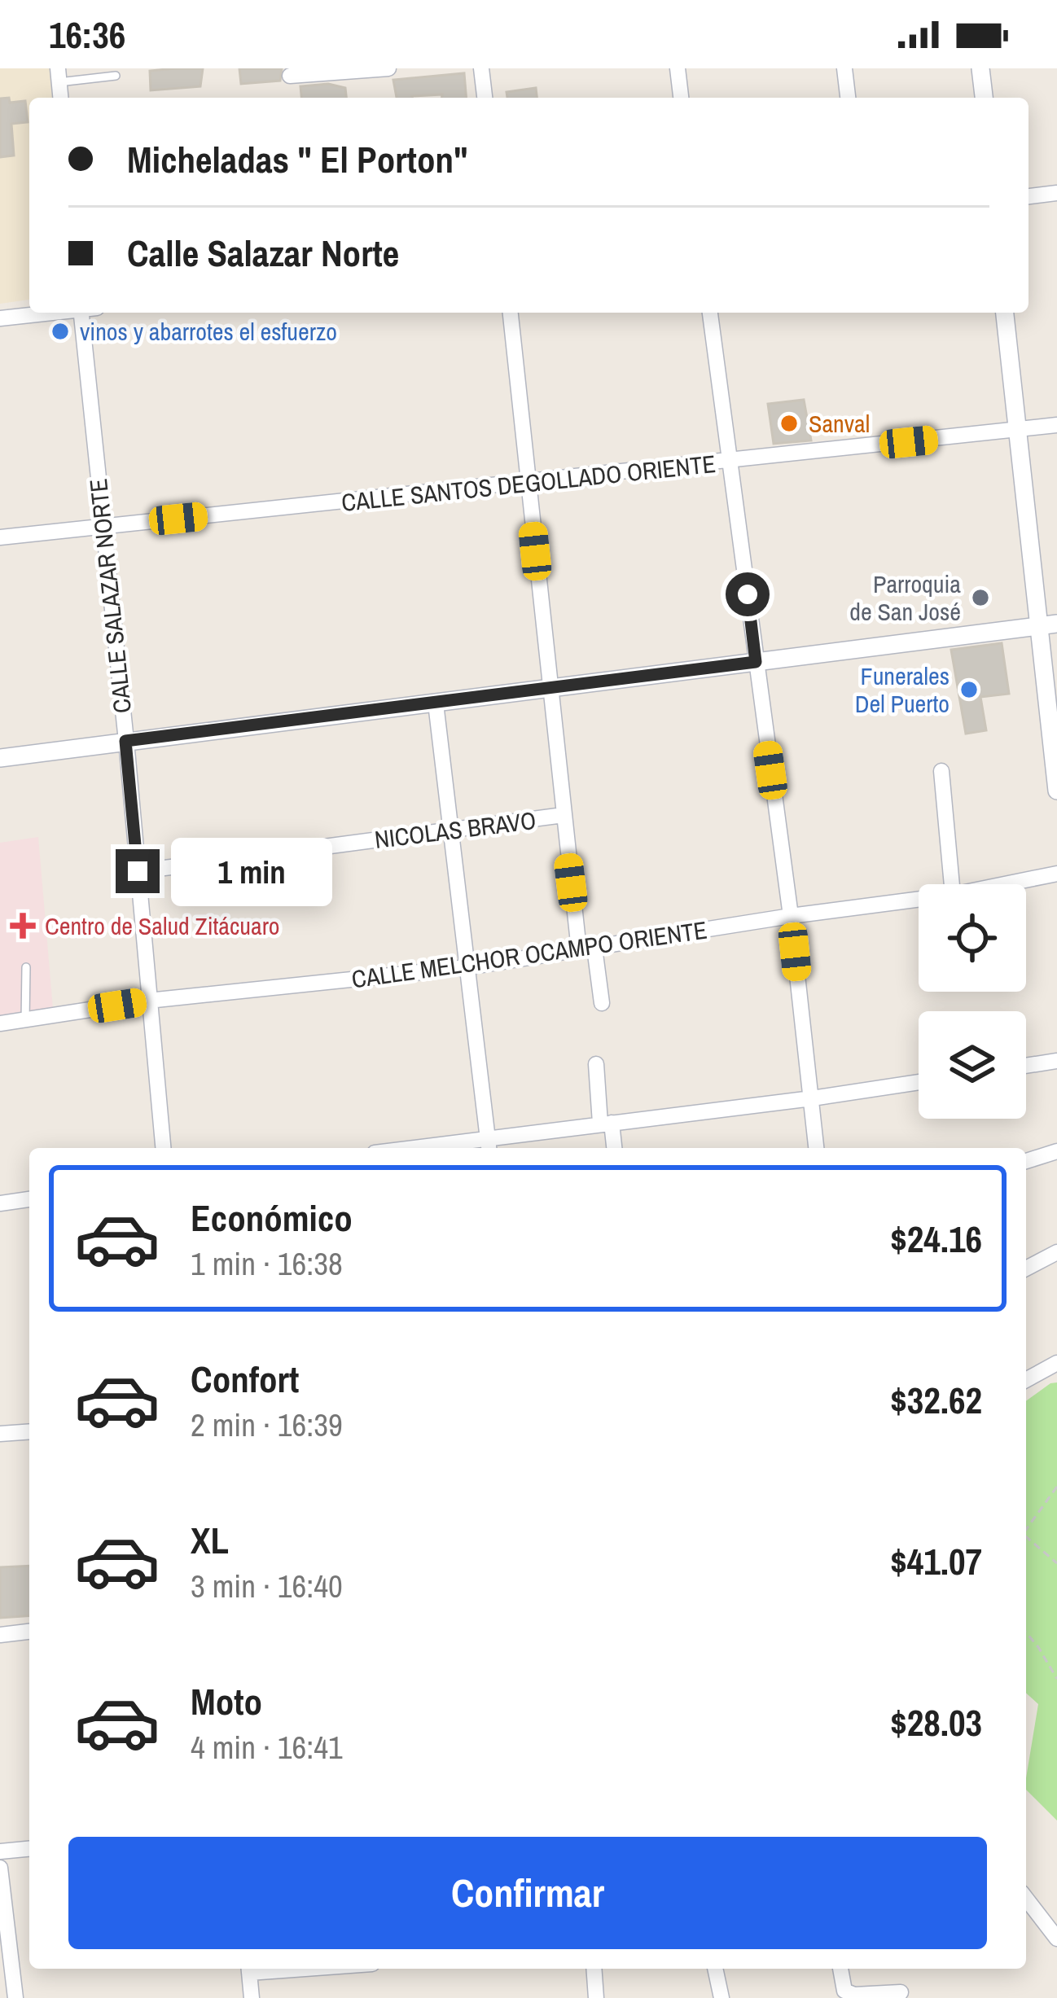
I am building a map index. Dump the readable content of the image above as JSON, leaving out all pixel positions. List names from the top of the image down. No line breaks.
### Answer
{"streets":{"street":["CALLE SANTOS DEGOLLADO ORIENTE","CALLE SALAZAR NORTE","NICOLAS BRAVO","CALLE MELCHOR OCAMPO ORIENTE"]},"crossings":[["CALLE SANTOS DEGOLLADO ORIENTE","CALLE SALAZAR NORTE"],["CALLE SALAZAR NORTE","CALLE MELCHOR OCAMPO ORIENTE"]],"places":{"other":["vinos y abarrotes el esfuerzo","Sanval","Parroquia de San José","Funerales Del Puerto"],"health":["Centro de Salud Zitácuaro"]},"page":{"status":"16:36","banner":["Micheladas \" El Porton\"","Calle Salazar Norte"],"bubble":"1 min","list":[{"name":"Económico","note":"1 min · 16:38","value":"$24.16"},{"name":"Confort","note":"2 min · 16:39","value":"$32.62"},{"name":"XL","note":"3 min · 16:40","value":"$41.07"},{"name":"Moto","note":"4 min · 16:41","value":"$28.03"}],"buttons":"Confirmar"}}
